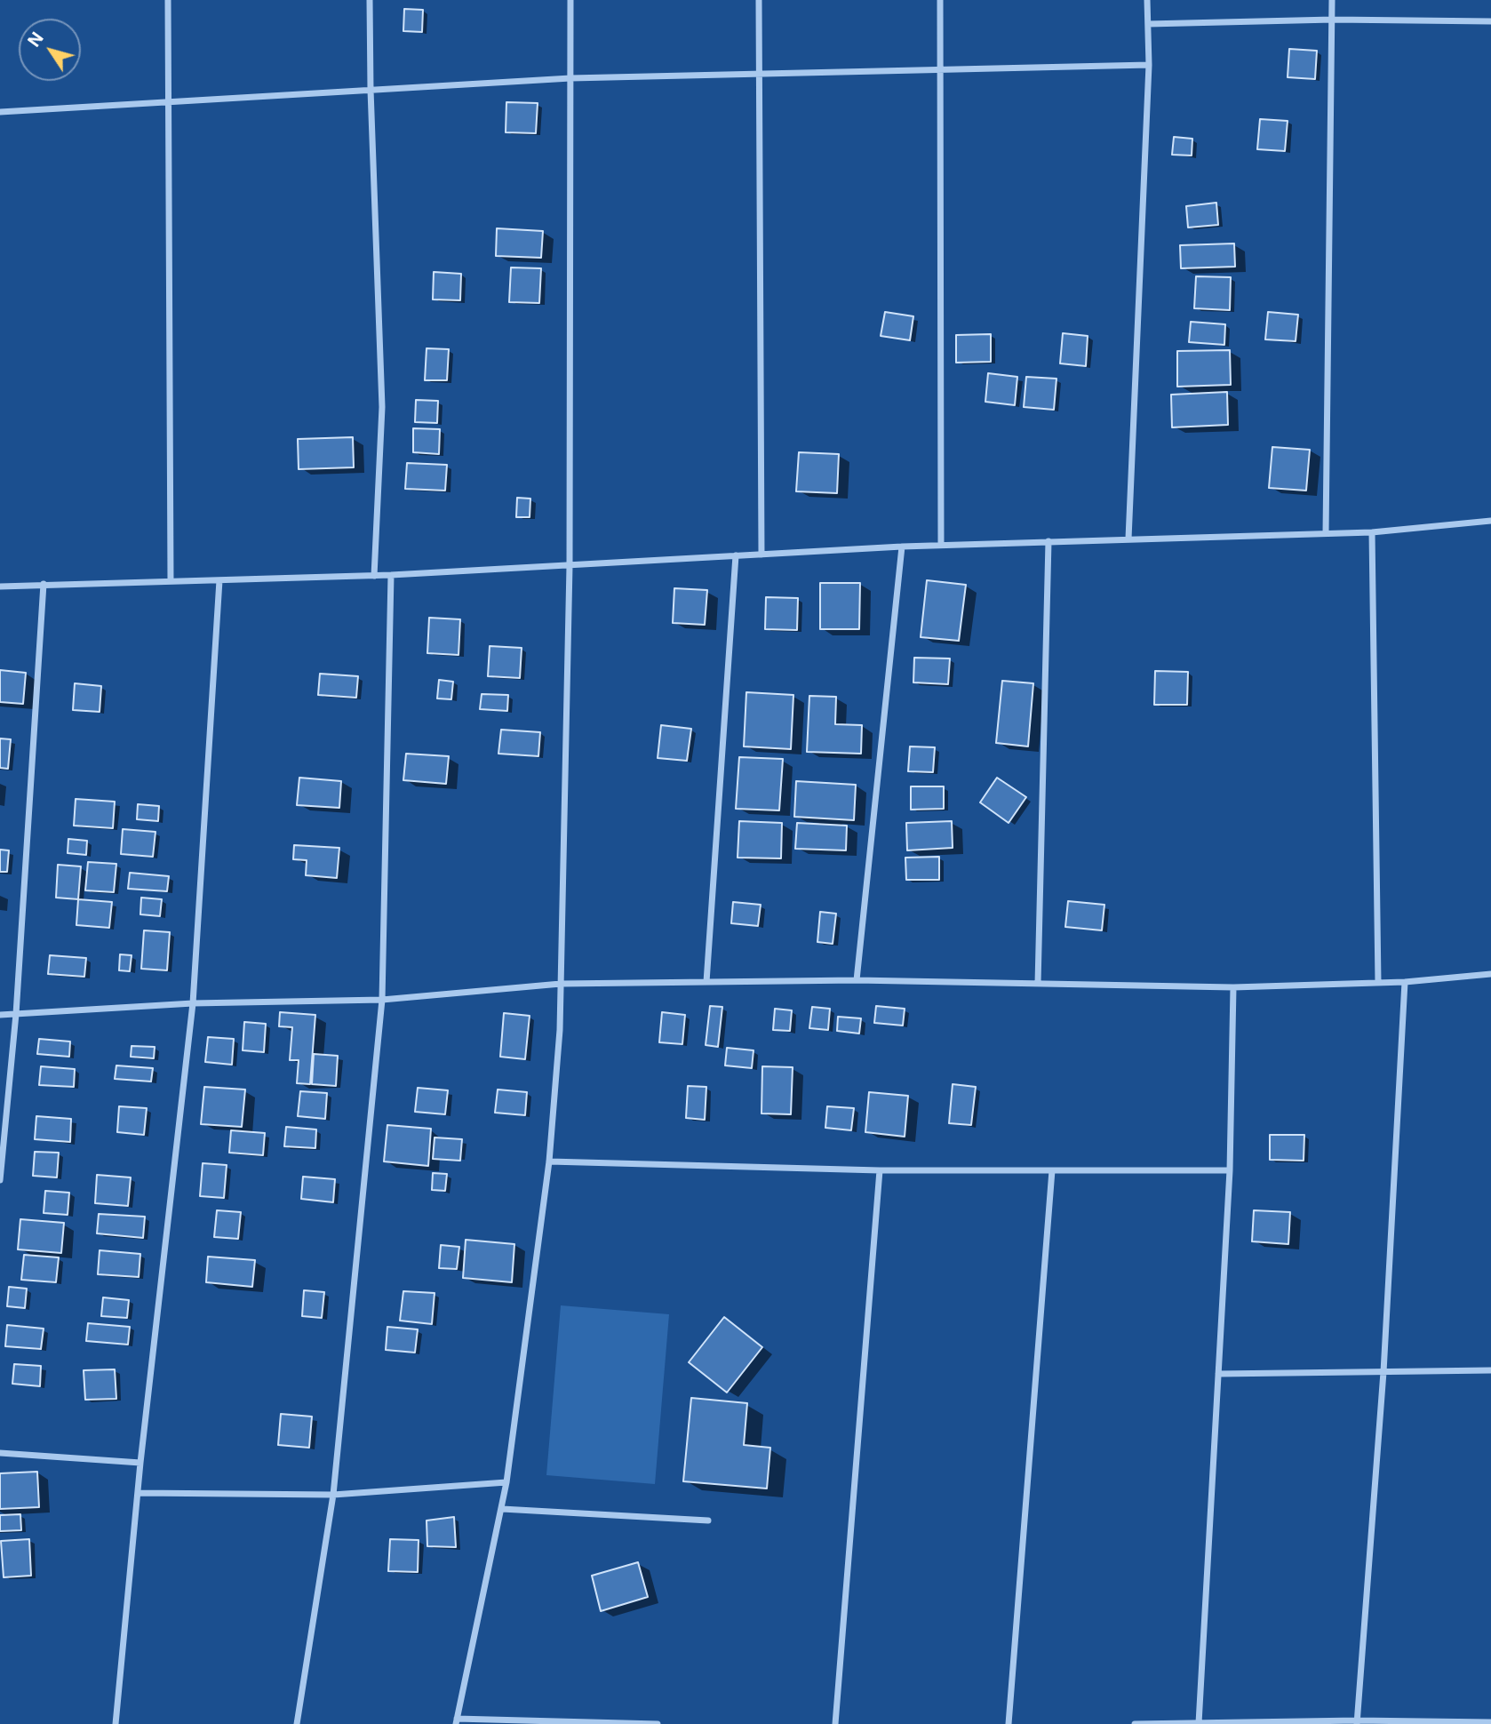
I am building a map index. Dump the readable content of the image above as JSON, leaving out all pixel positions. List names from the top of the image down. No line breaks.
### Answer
{"north":"top left"}
